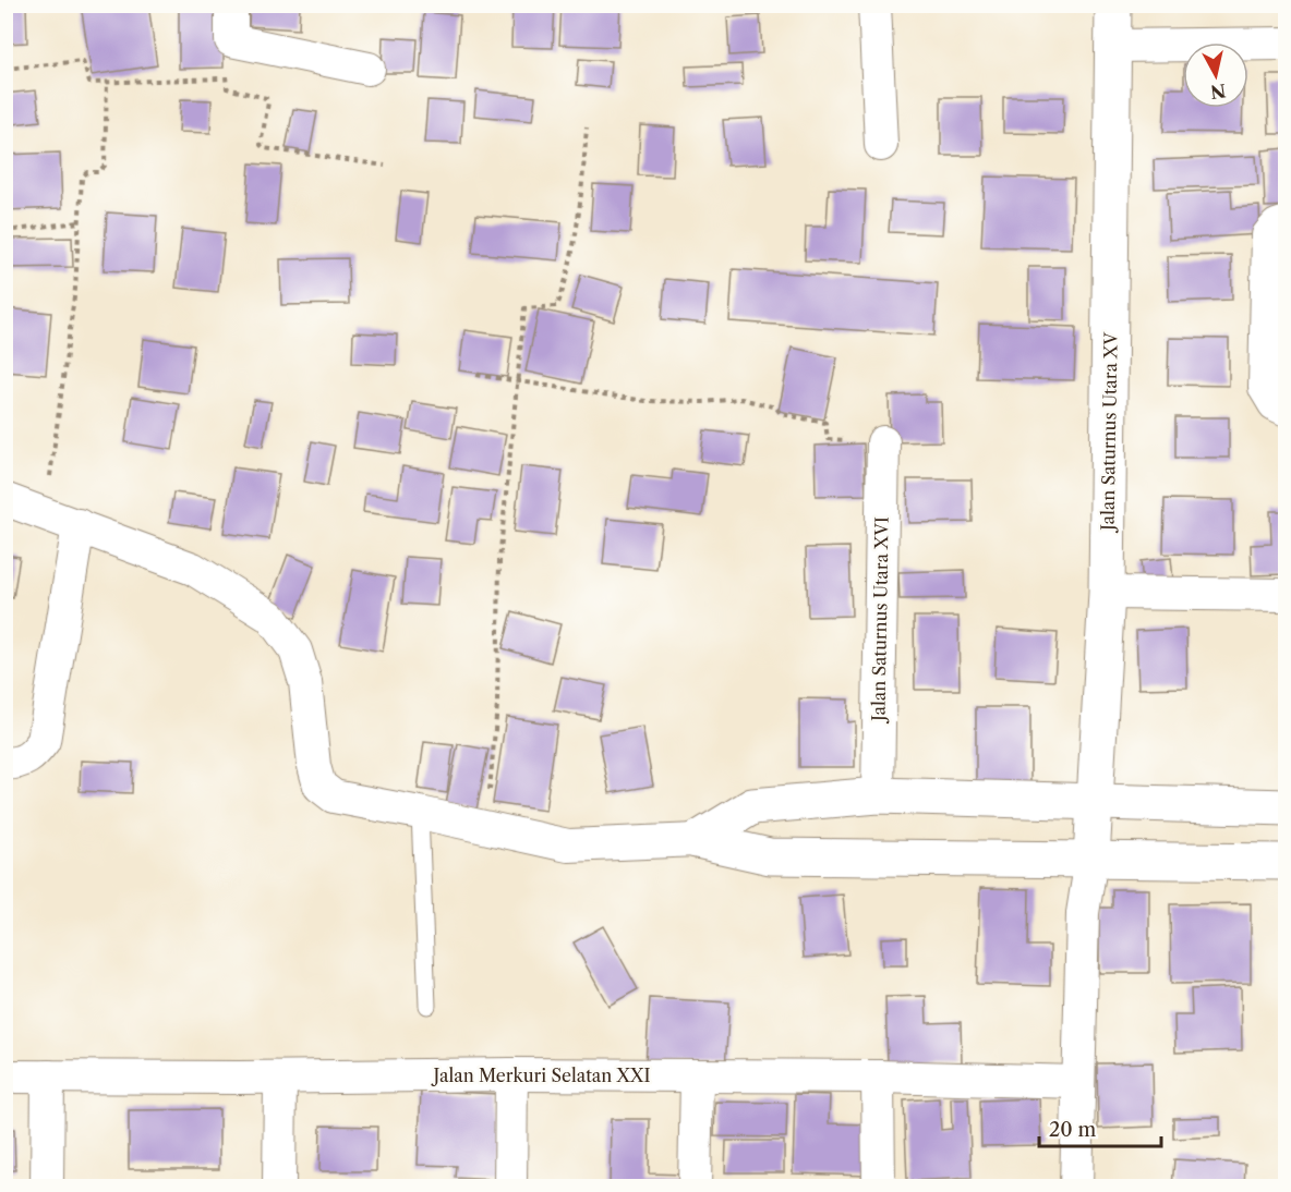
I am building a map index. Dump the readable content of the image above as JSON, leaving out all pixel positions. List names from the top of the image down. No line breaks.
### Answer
{"streets":{"street":["Jalan Saturnus Utara XV","Jalan Saturnus Utara XVI","Jalan Merkuri Selatan XXI"]},"scale_bar":"20 m","north":"bottom"}
